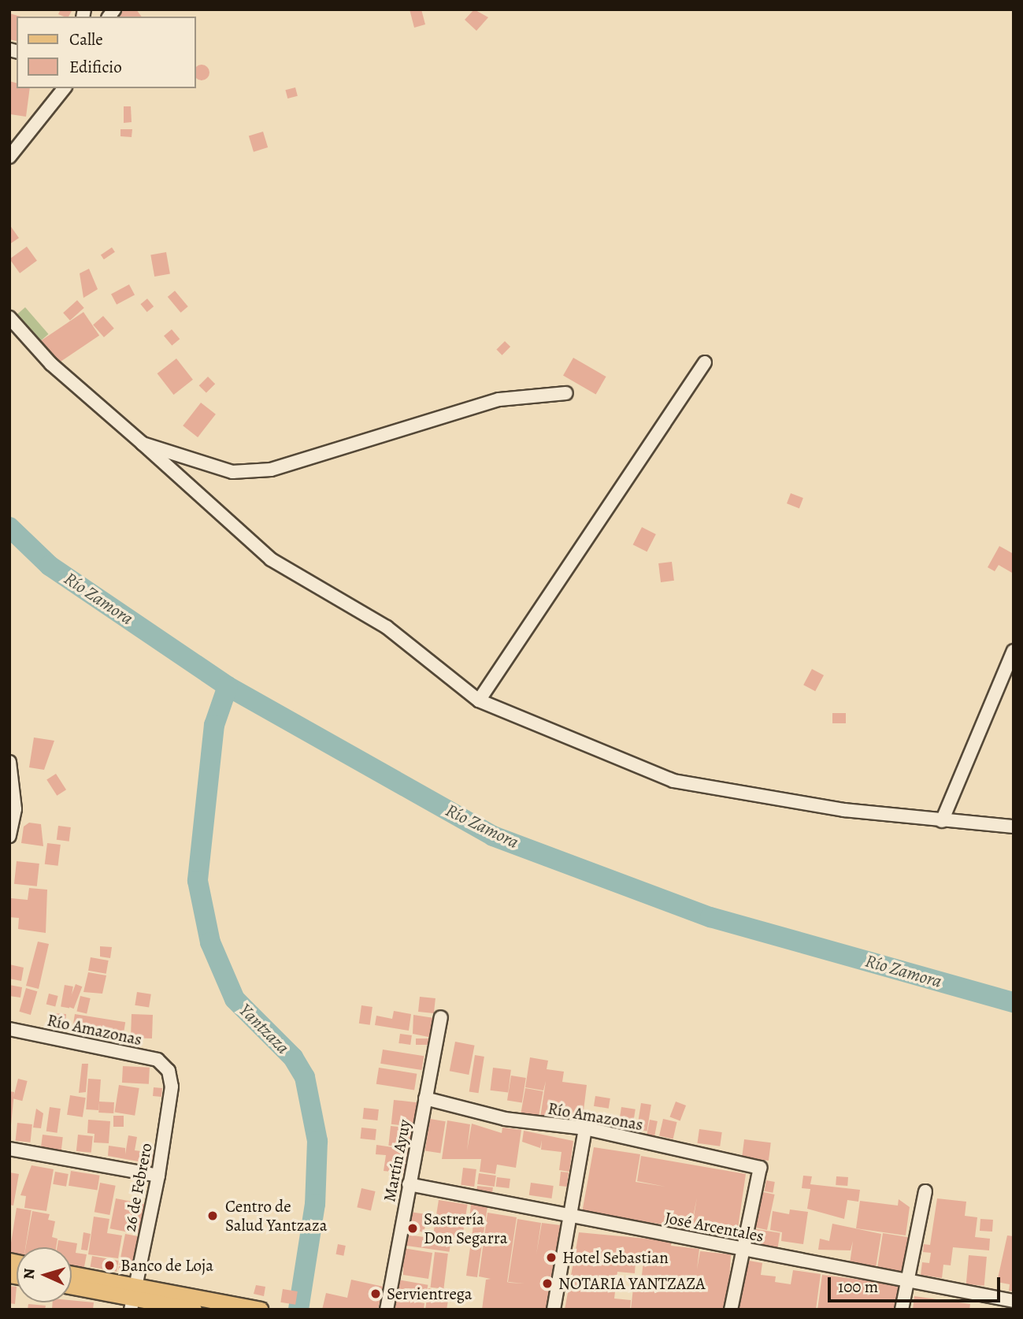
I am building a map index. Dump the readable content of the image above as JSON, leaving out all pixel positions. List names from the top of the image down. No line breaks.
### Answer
{"streets":{"street":["Río Amazonas","Martín Ayuy","26 de Febrero","José Arcentales"]},"crossings":[["Río Amazonas","Martín Ayuy"],["Río Amazonas","26 de Febrero"],["Río Amazonas","José Arcentales"],["Martín Ayuy","José Arcentales"]],"water":["Río Zamora","Yantzaza"],"places":["Centro de Salud Yantzaza","Sastrería Don Segarra","Hotel Sebastian","Banco de Loja","NOTARIA YANTZAZA","Servientrega"],"legend":["Calle","Edificio"],"scale_bar":"100 m","north":"left"}
